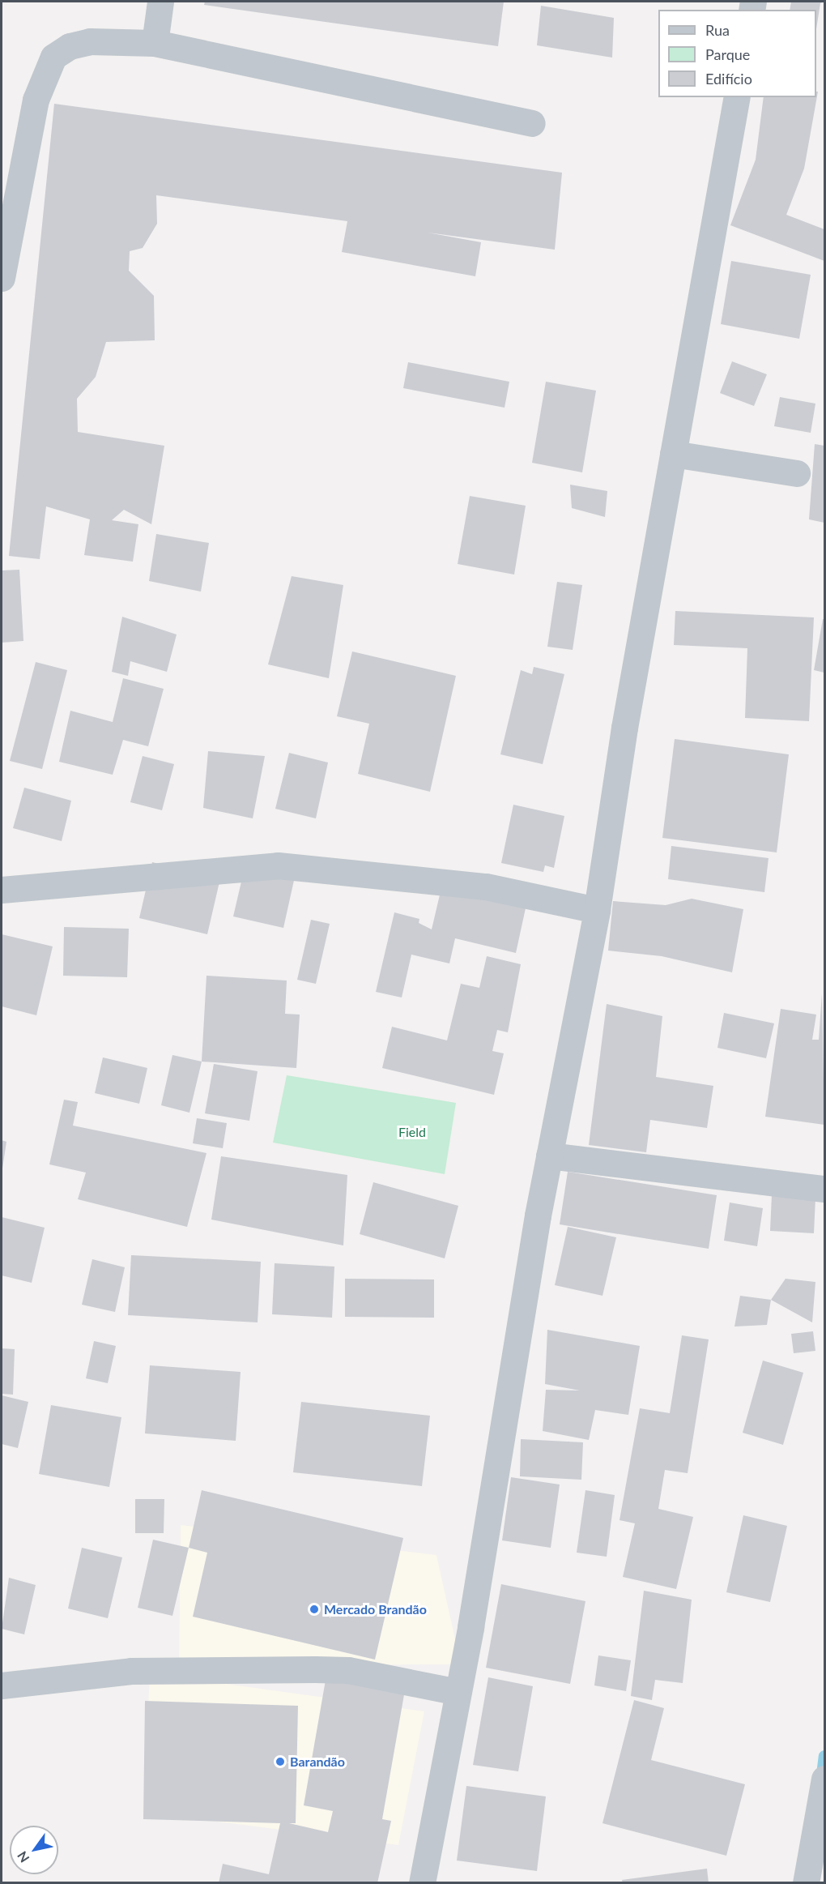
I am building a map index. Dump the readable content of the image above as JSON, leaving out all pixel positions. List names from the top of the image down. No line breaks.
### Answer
{"parks":["Field"],"places":["Mercado Brandão","Barandão"],"legend":["Rua","Parque","Edifício"],"north":"bottom left"}
